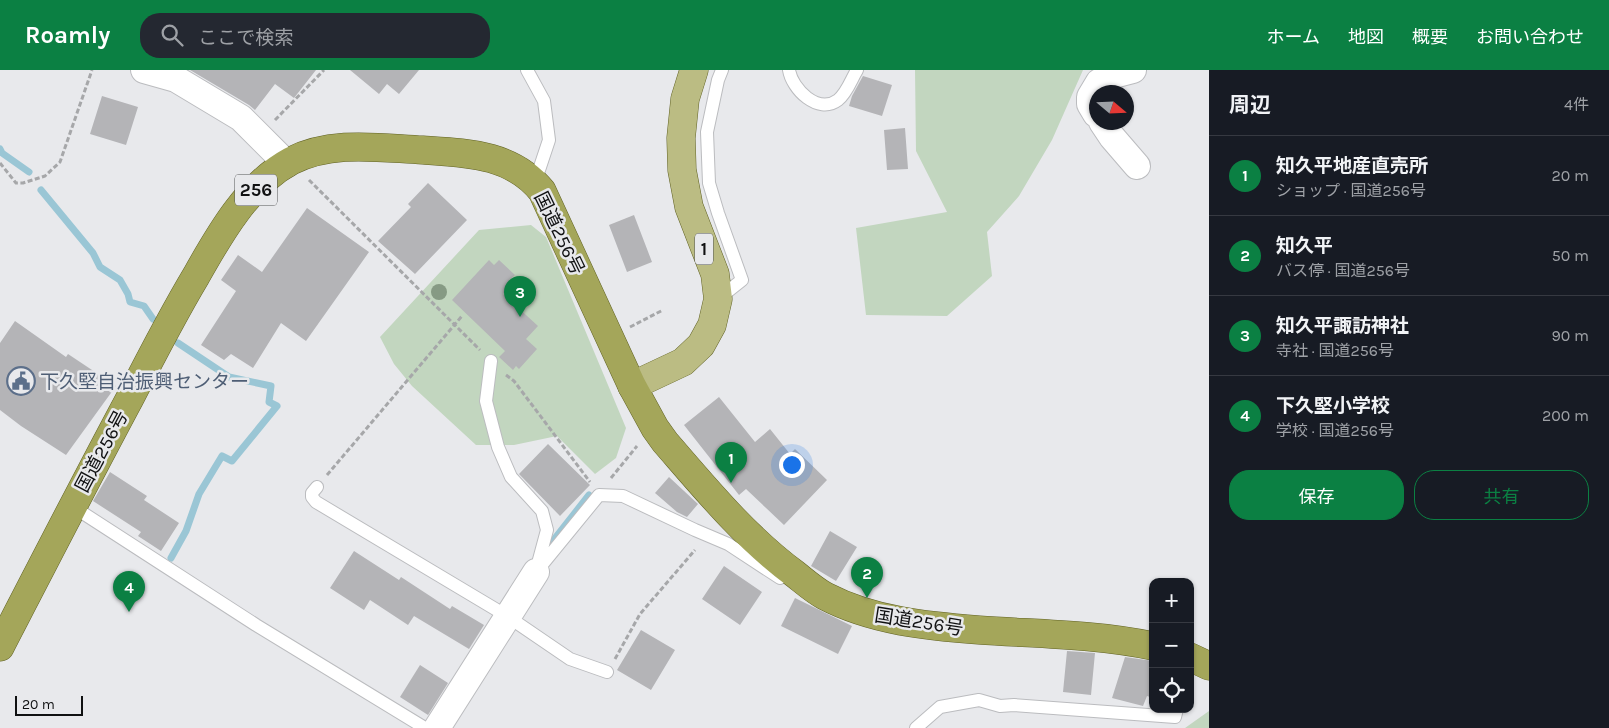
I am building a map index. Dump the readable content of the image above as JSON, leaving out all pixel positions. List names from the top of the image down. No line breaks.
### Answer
{"streets":{"highway":["256","国道256号"],"main road":["1"]},"crossings":[["国道256号","1"]],"places":{"public building":["下久堅自治振興センター"]},"scale_bar":"20 m","north":"right","page":{"header":"Roamly","search":"ここで検索","nav":["ホーム","地図","概要","お問い合わせ"],"heading":["周辺","4件"],"list":[{"mark":"1","name":"知久平地産直売所","note":"ショップ · 国道256号","value":"20 m"},{"mark":"2","name":"知久平","note":"バス停 · 国道256号","value":"50 m"},{"mark":"3","name":"知久平諏訪神社","note":"寺社 · 国道256号","value":"90 m"},{"mark":"4","name":"下久堅小学校","note":"学校 · 国道256号","value":"200 m"}],"pins":["3","1","2","4"],"buttons":["保存","共有"],"map_buttons":["+","−"],"scale":"20 m"}}
